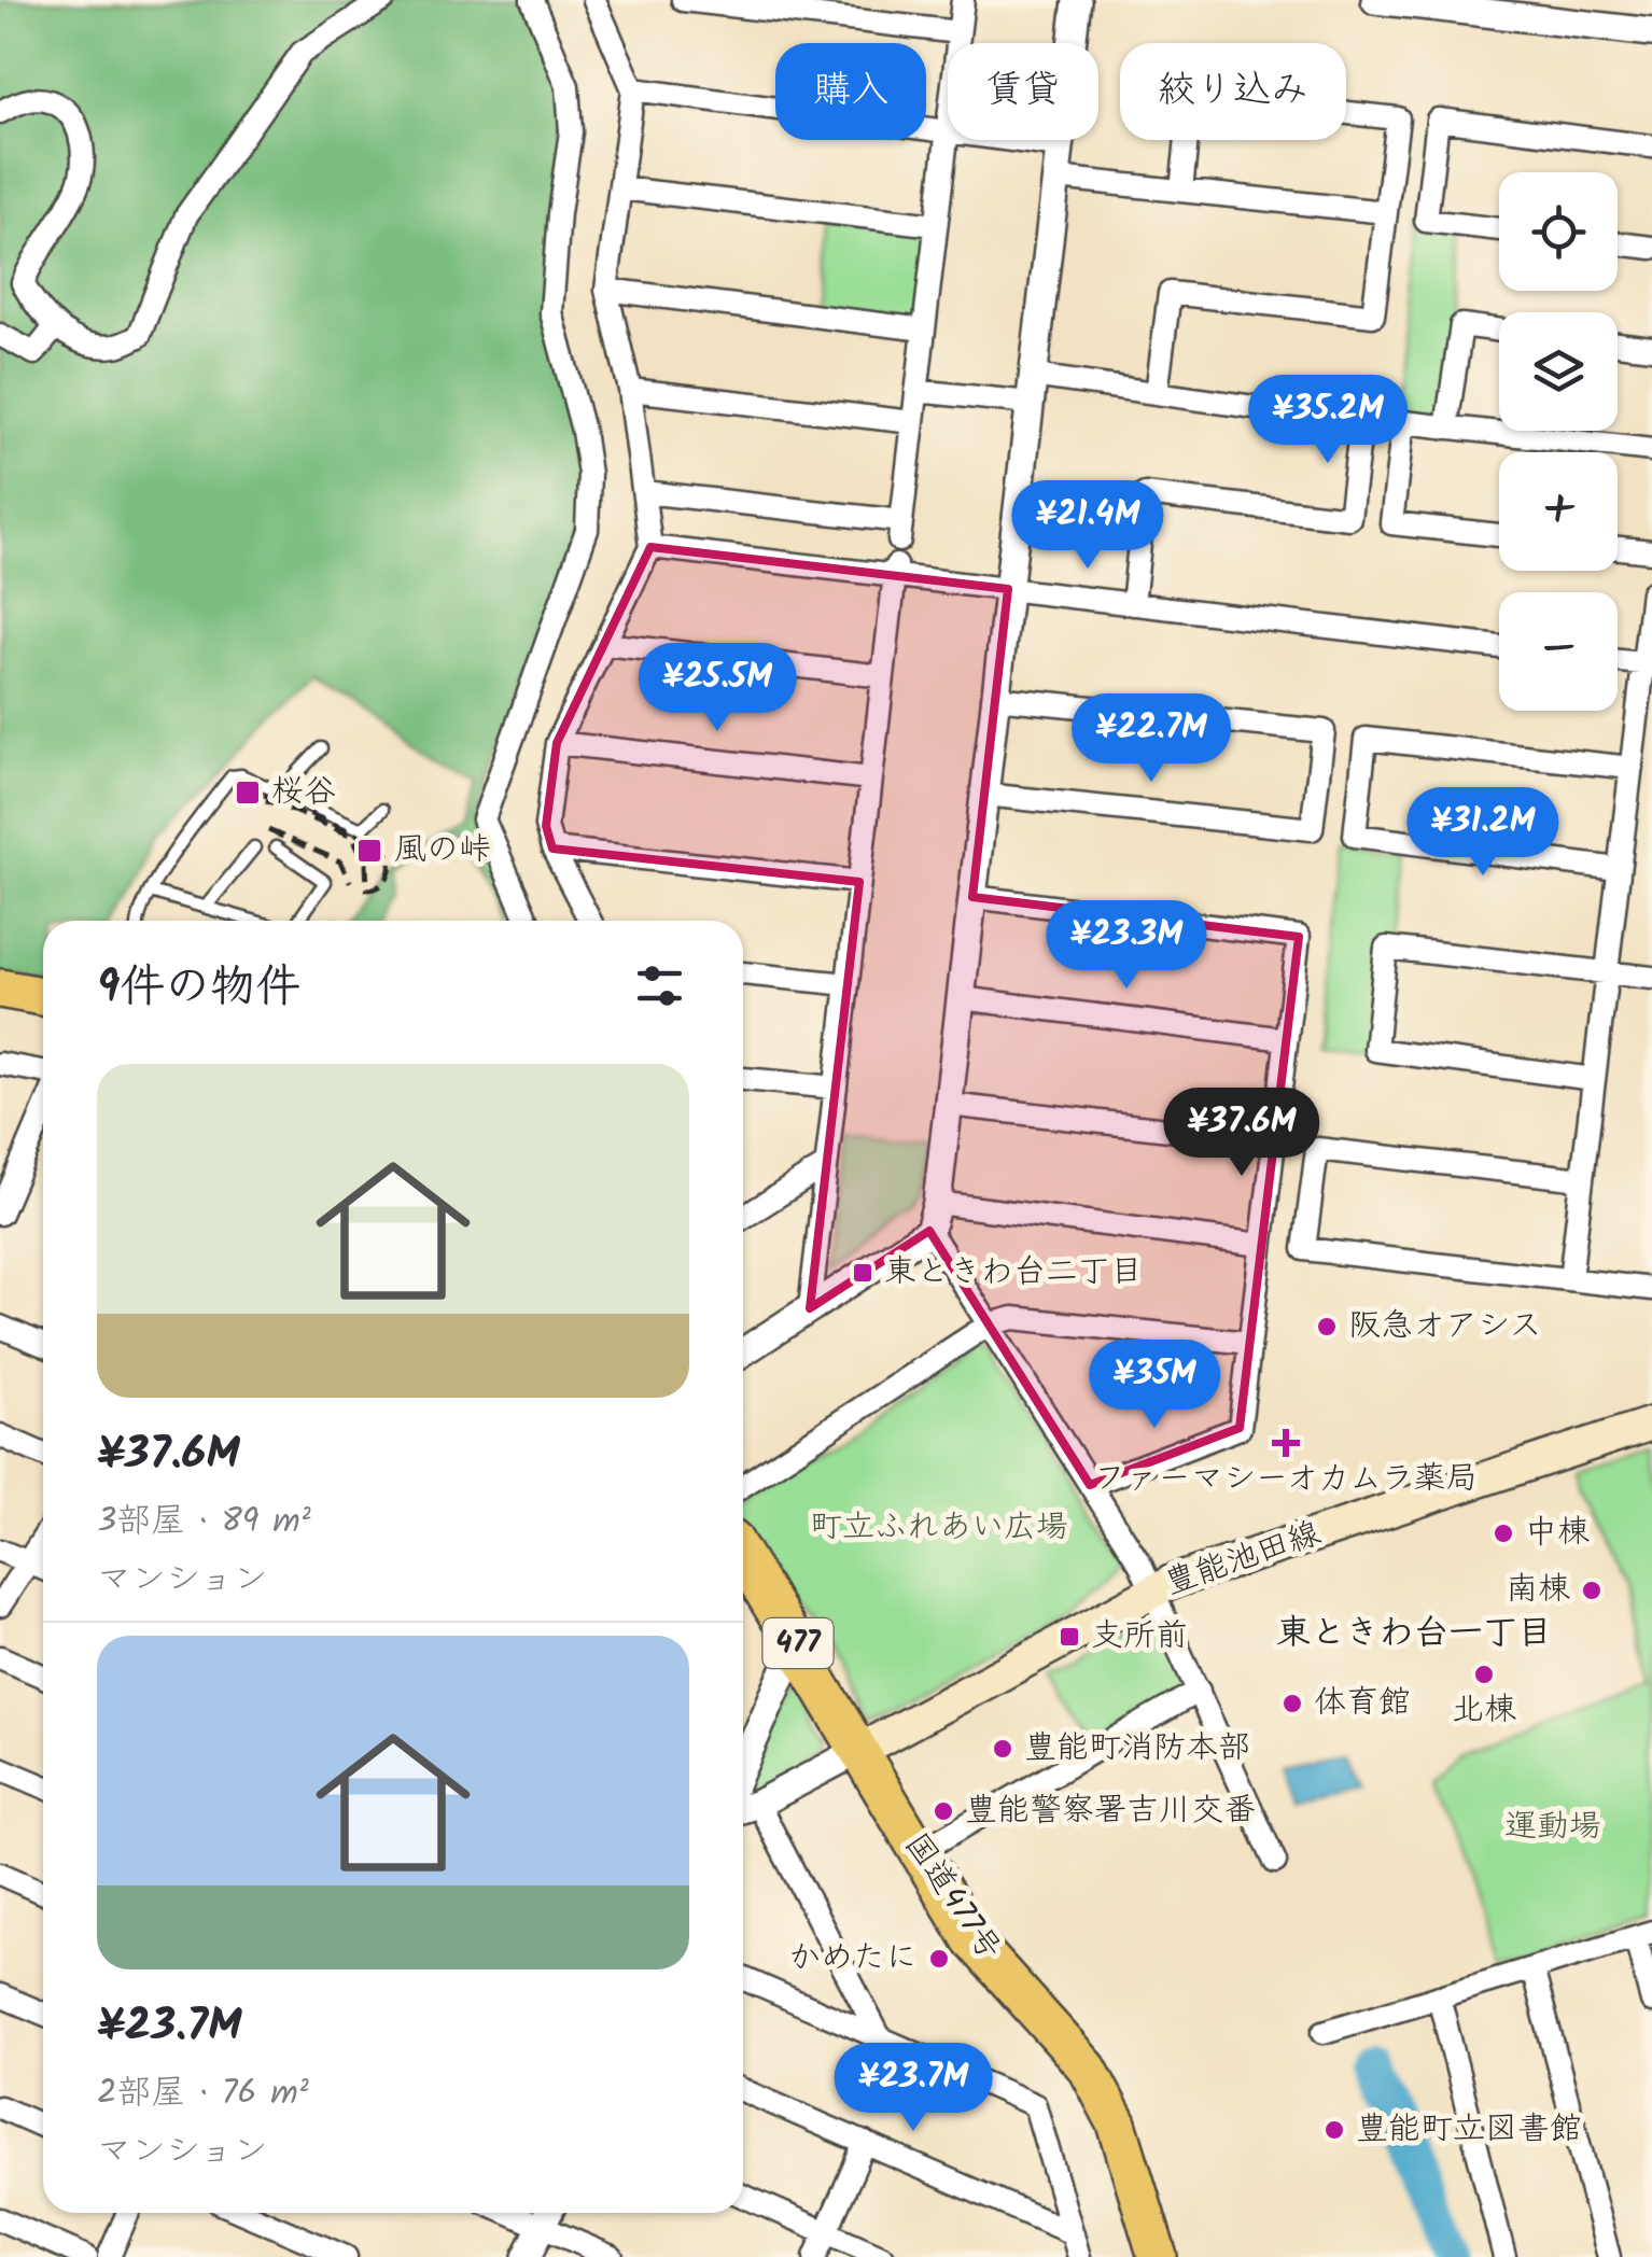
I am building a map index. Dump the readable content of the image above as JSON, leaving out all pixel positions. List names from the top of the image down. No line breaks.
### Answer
{"streets":{"highway":["477","国道477号"],"main road":["豊能池田線"]},"crossings":[["豊能池田線","国道477号"]],"districts":["東ときわ台一丁目"],"parks":["町立ふれあい広場","運動場"],"places":{"transit":["桜谷","風の峠","東ときわ台二丁目","支所前"],"other":["阪急オアシス","中棟","南棟","北棟","体育館","豊能町消防本部","豊能警察署吉川交番","かめたに","豊能町立図書館"],"health":["ファーマシーオカムラ薬局"]},"page":{"chip":["購入","賃貸","絞り込み"],"map_buttons":["+","−"],"price":["¥35.2M","¥21.4M","¥25.5M","¥22.7M","¥31.2M","¥23.3M","¥37.6M","¥35M","¥23.7M"],"heading":"9件の物件","list":[{"name":"¥37.6M","note":"3部屋 · 89 m² · マンション"},{"name":"¥23.7M","note":"2部屋 · 76 m² · マンション"}]}}
